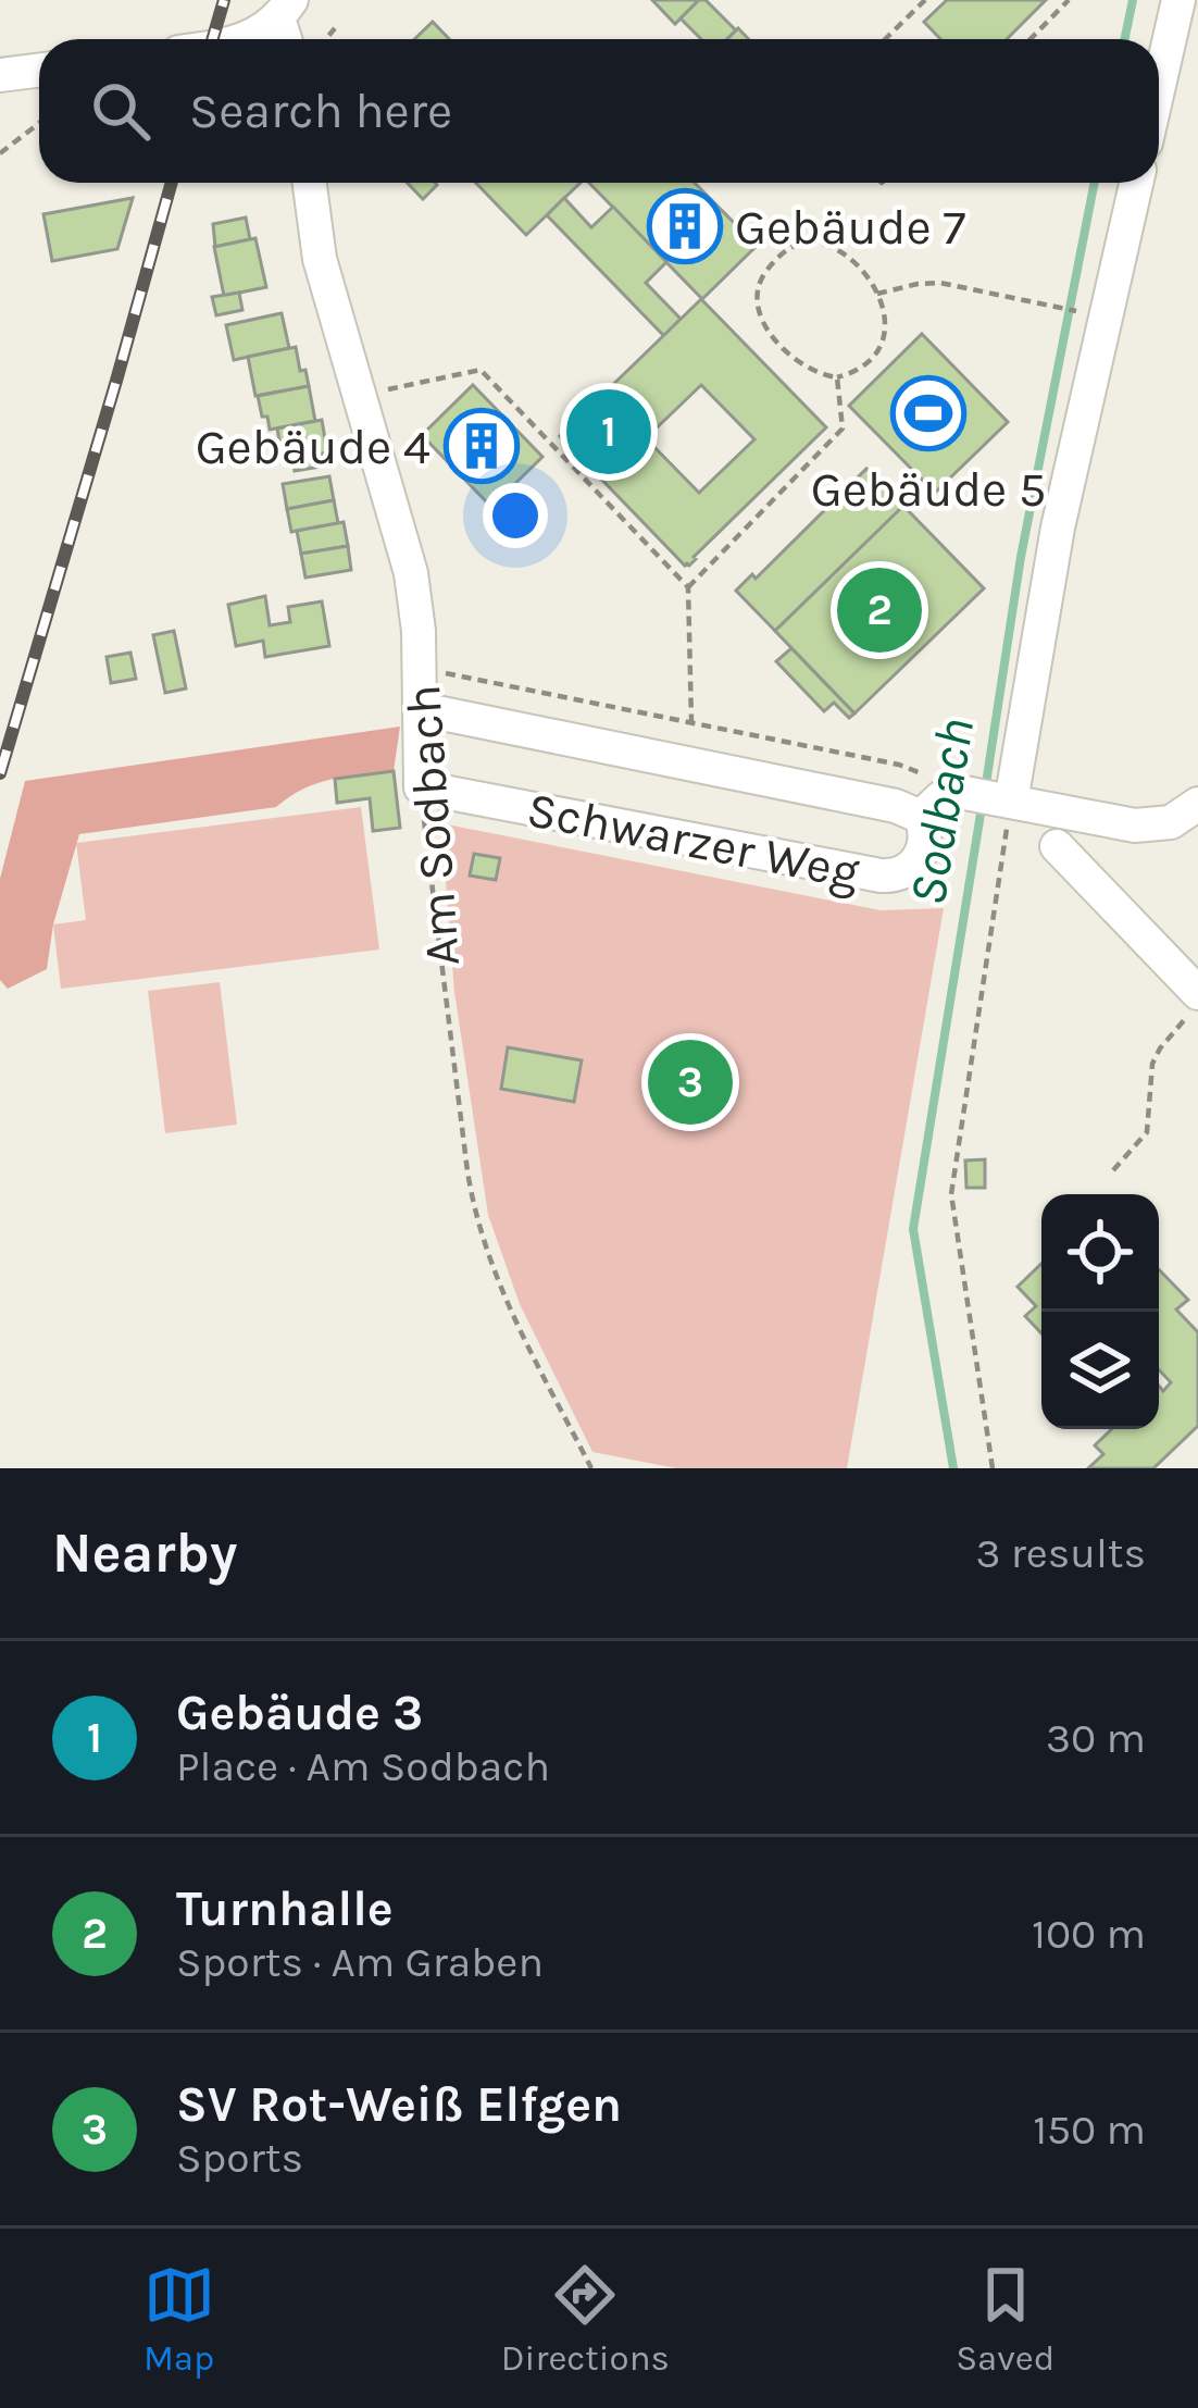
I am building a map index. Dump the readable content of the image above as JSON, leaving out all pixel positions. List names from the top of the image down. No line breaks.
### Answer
{"streets":{"street":["Am Sodbach","Schwarzer Weg"]},"crossings":[["Am Sodbach","Schwarzer Weg"]],"water":["Sodbach"],"places":{"building":["Gebäude 7","Gebäude 4"],"sports":["Gebäude 5"]},"page":{"search":"Search here","pins":["1","2","3"],"heading":["Nearby","3 results"],"list":[{"mark":"1","name":"Gebäude 3","note":"Place · Am Sodbach","value":"30 m"},{"mark":"2","name":"Turnhalle","note":"Sports · Am Graben","value":"100 m"},{"mark":"3","name":"SV Rot-Weiß Elfgen","note":"Sports","value":"150 m"}],"nav":["Map","Directions","Saved"]}}
